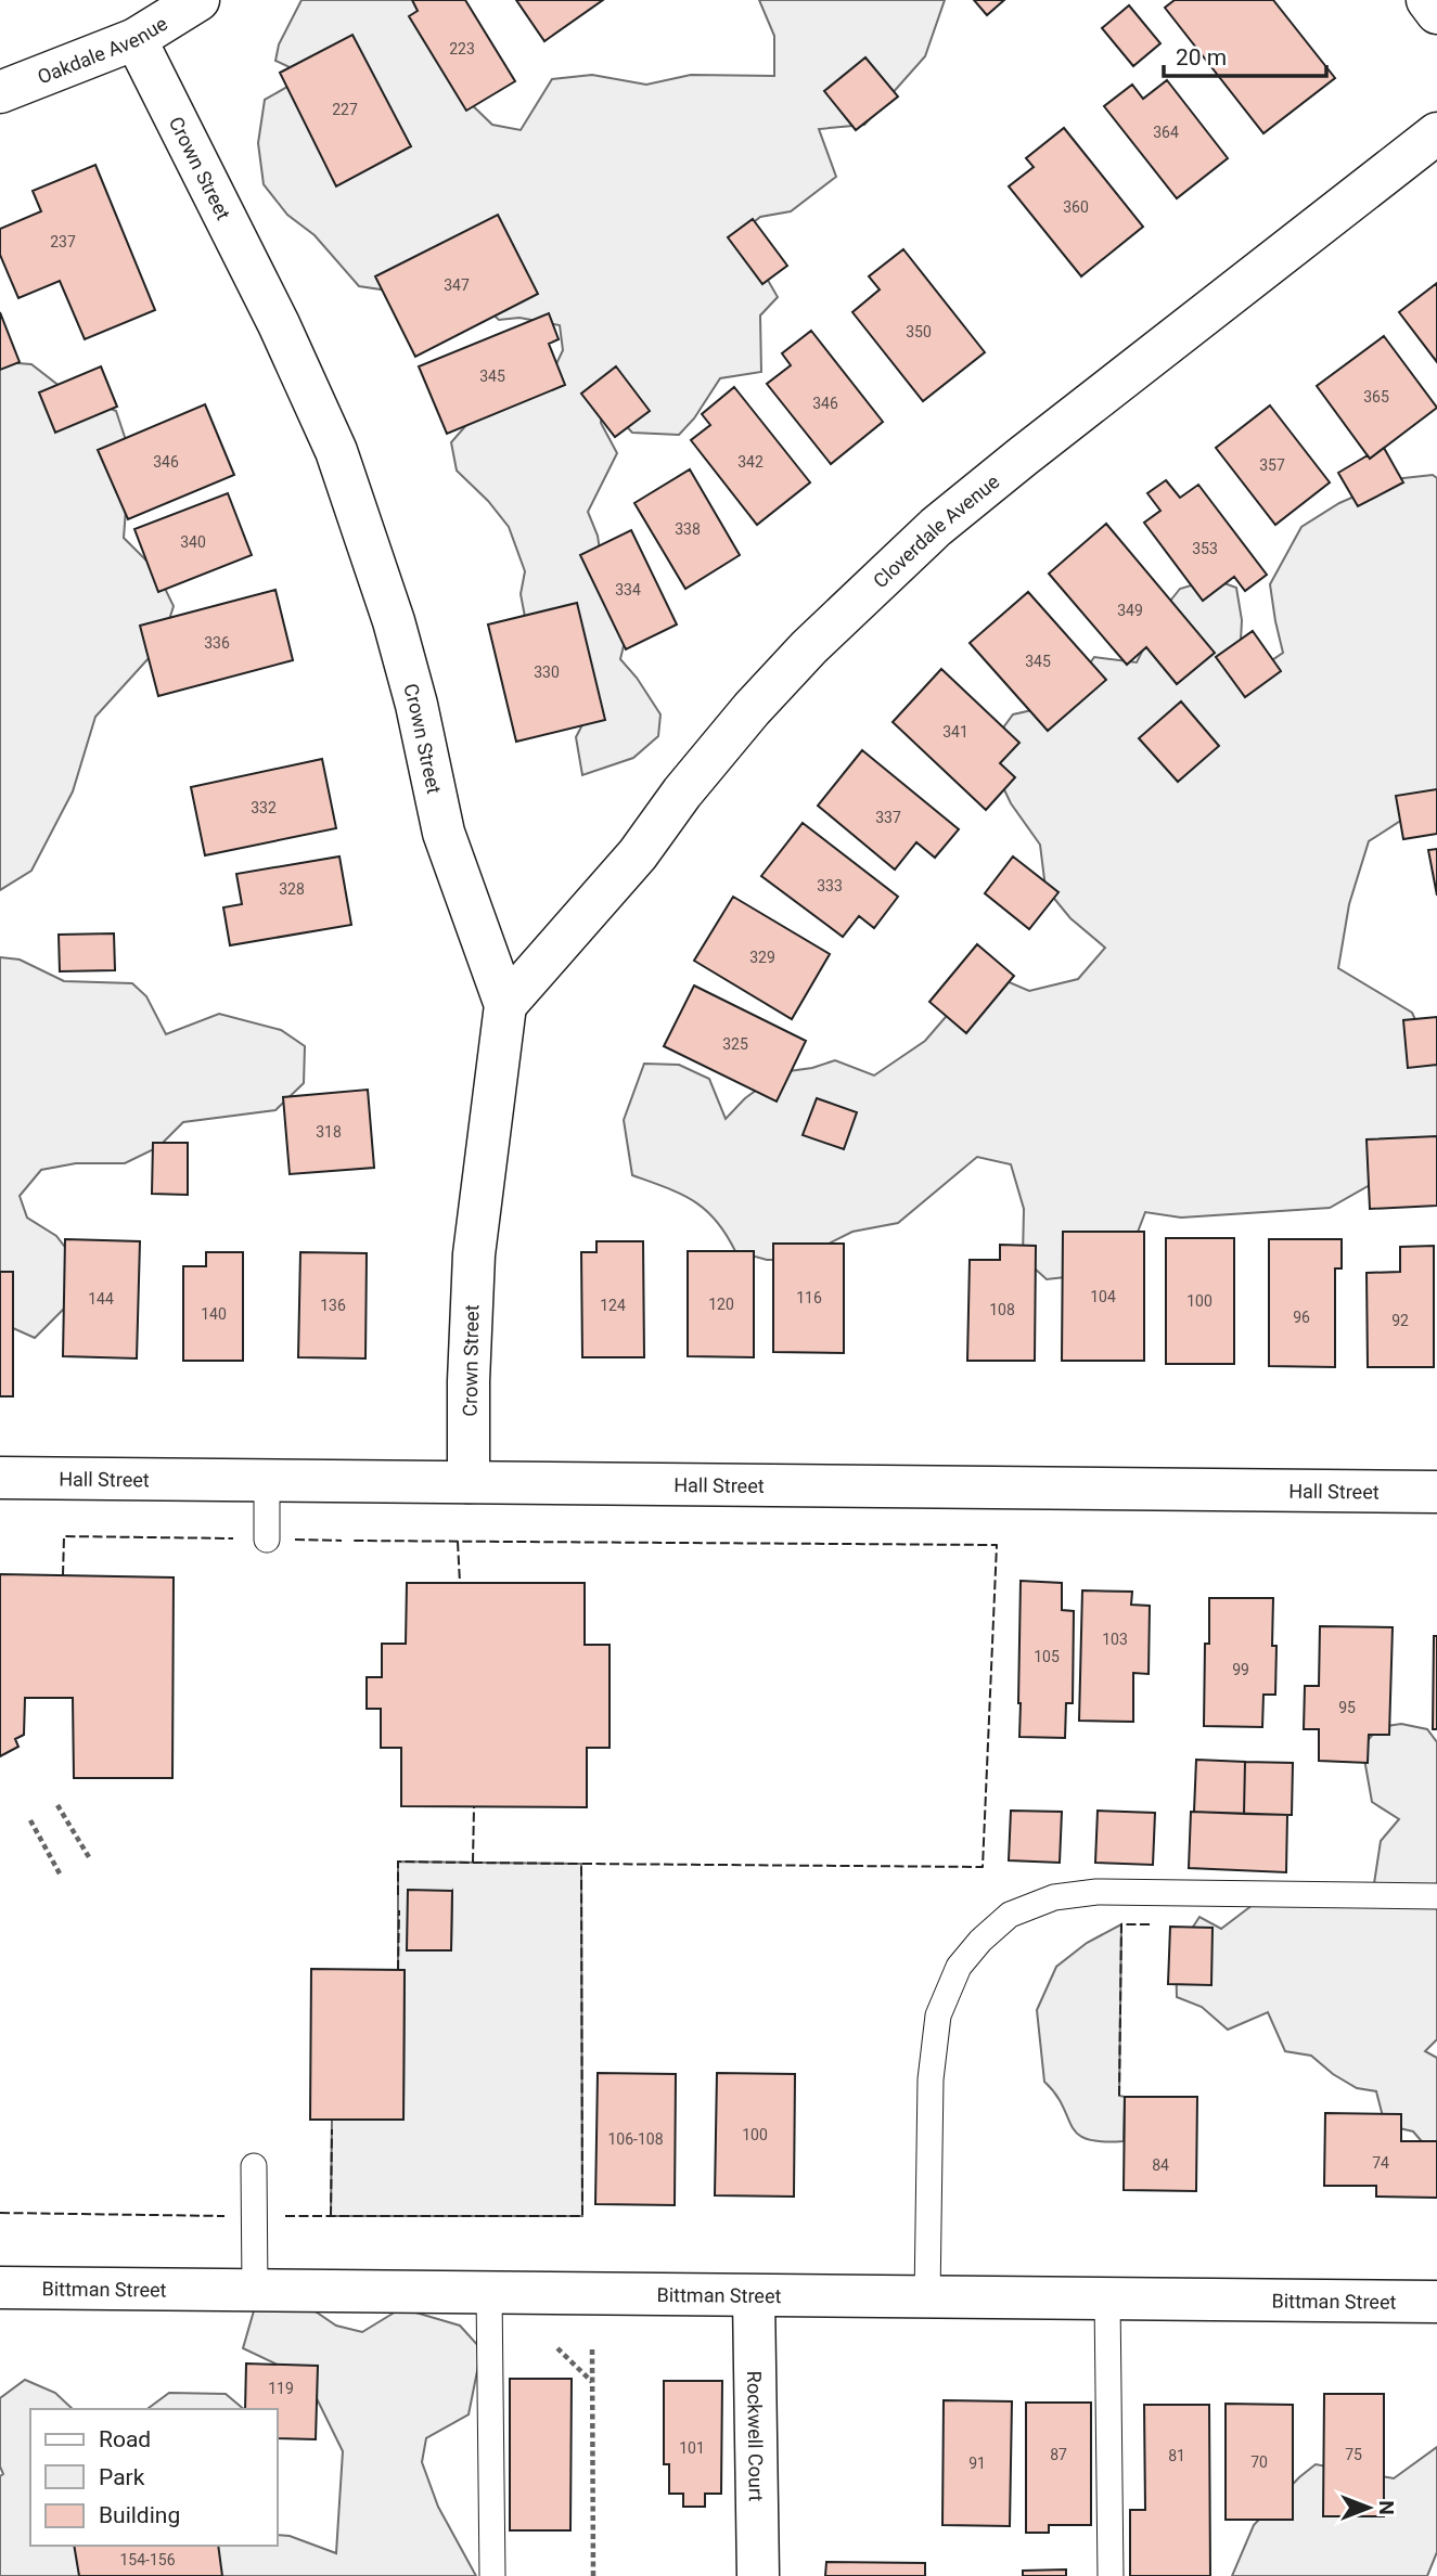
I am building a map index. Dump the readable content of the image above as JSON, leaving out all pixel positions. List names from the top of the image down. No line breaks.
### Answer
{"streets":{"street":["Oakdale Avenue","Crown Street","Cloverdale Avenue","Hall Street","Bittman Street","Rockwell Court"]},"crossings":[["Oakdale Avenue","Crown Street"],["Crown Street","Cloverdale Avenue"],["Crown Street","Hall Street"],["Bittman Street","Rockwell Court"]],"house_numbers":["223","227","364","360","237","347","350","345","365","346","346","342","357","338","340","353","334","349","336","345","330","341","332","337","333","328","329","325","318","104","116","144","100","120","136","124","108","140","96","92","103","105","99","95","100","106-108","74","84","119","101","87","75","81","70","91","154-156"],"legend":["Road","Park","Building"],"scale_bar":"20 m","north":"right"}
